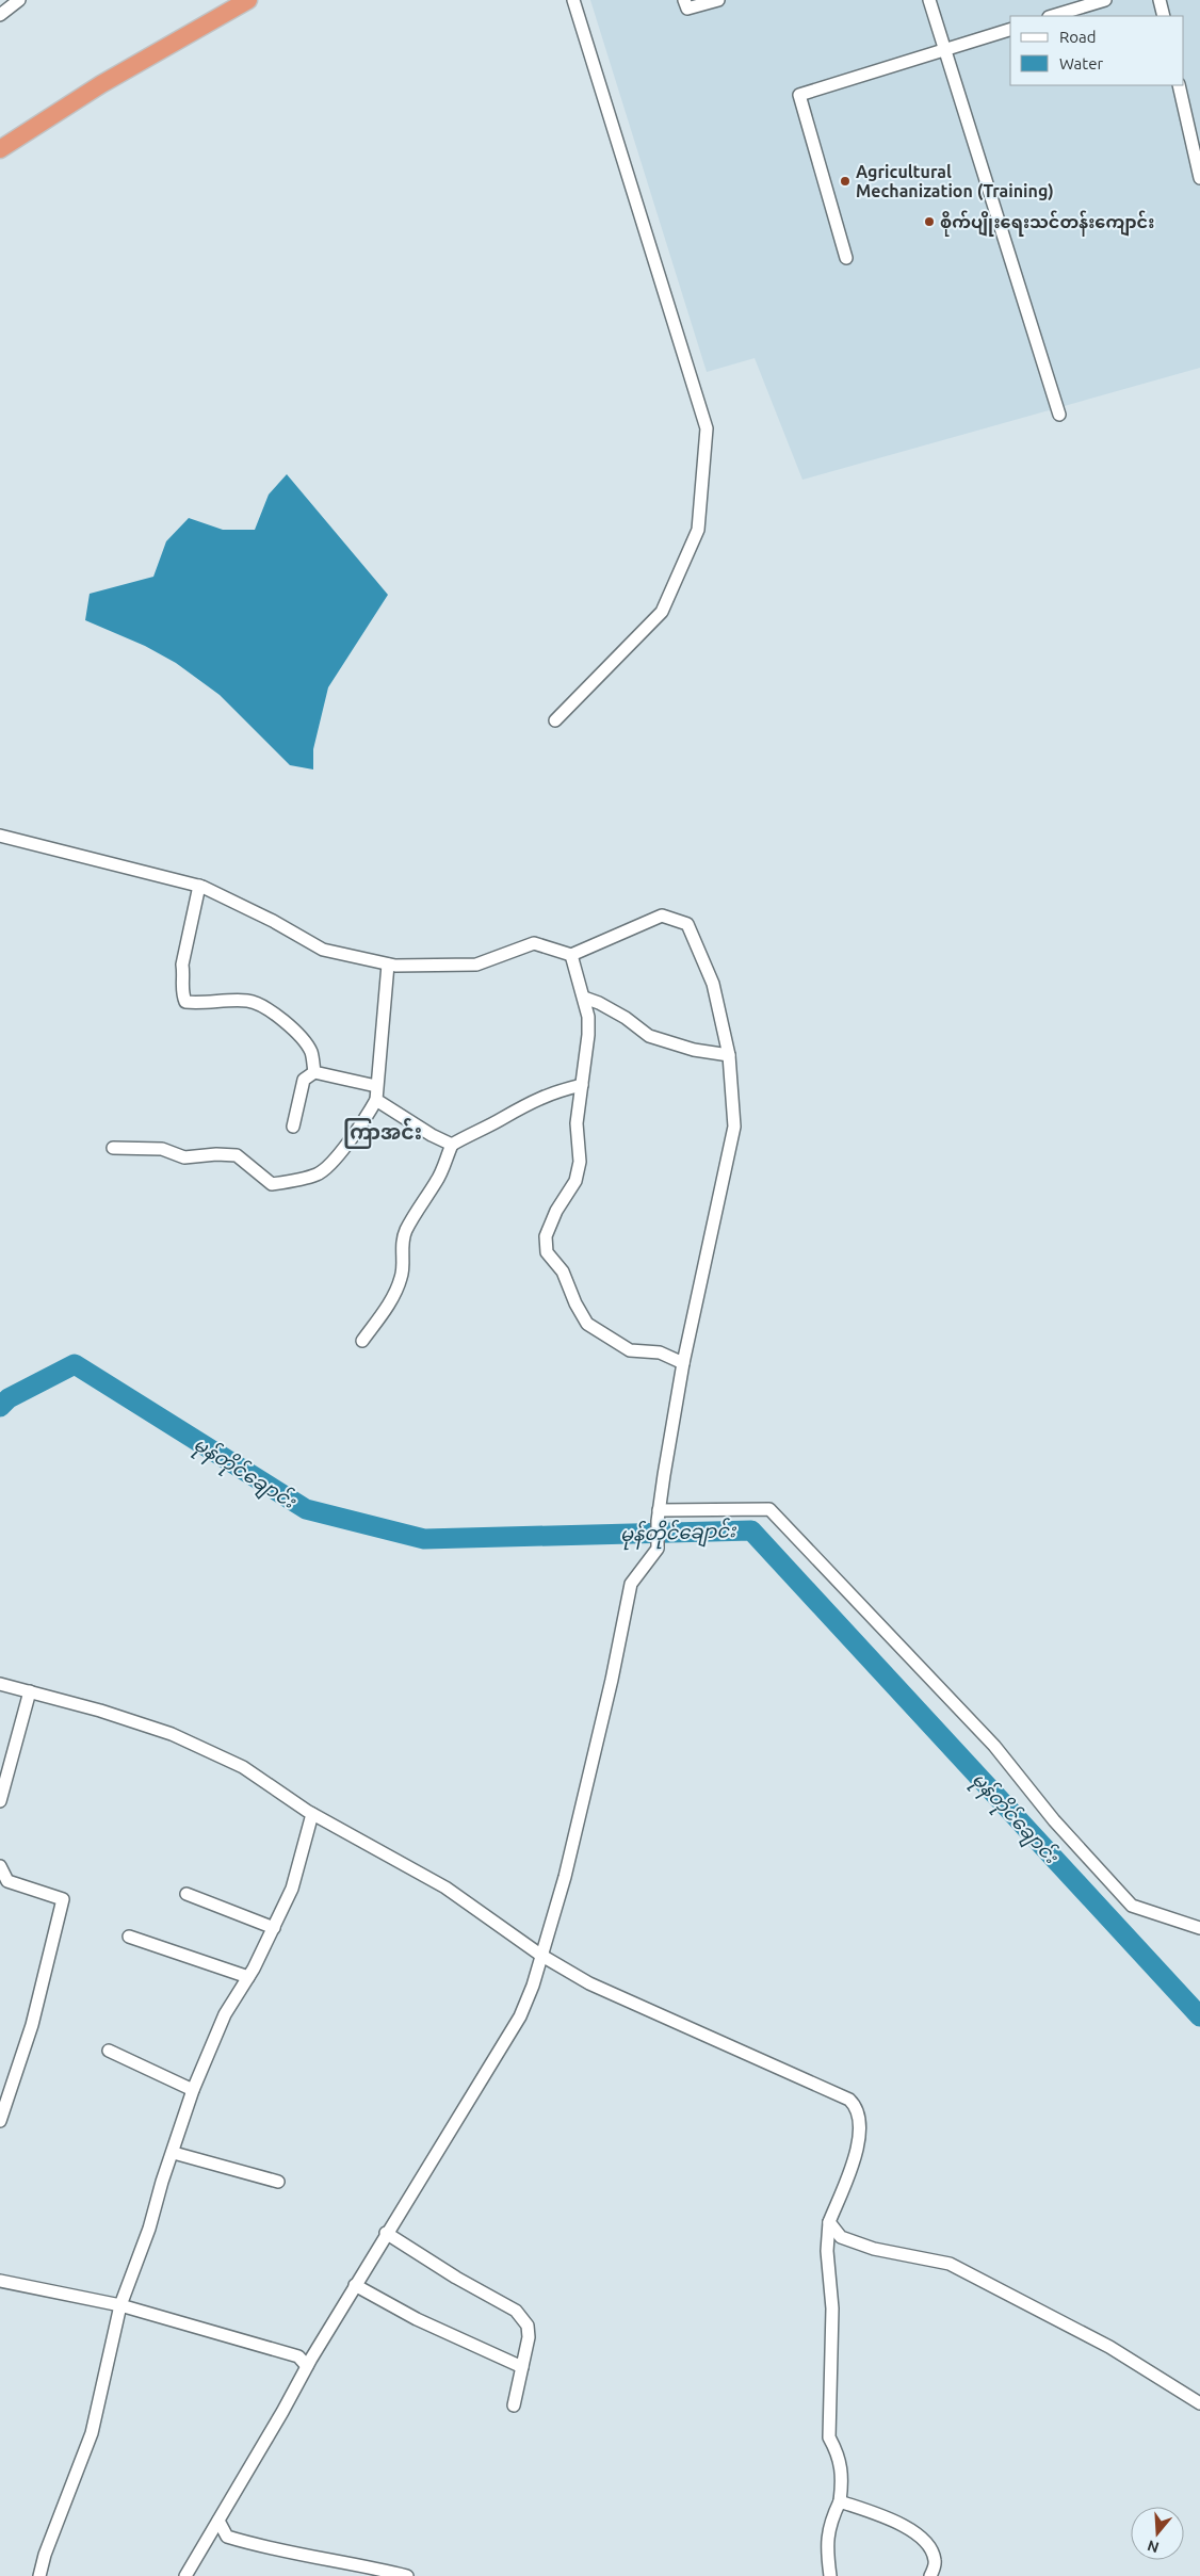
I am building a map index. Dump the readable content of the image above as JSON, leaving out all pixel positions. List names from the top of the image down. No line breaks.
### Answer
{"districts":["ကြာအင်း"],"water":["မုန်တိုင်ချောင်း"],"places":["Agricultural Mechanization (Training)","စိုက်ပျိုးရေးသင်တန်းကျောင်း"],"legend":["Road","Water"],"north":"bottom"}
